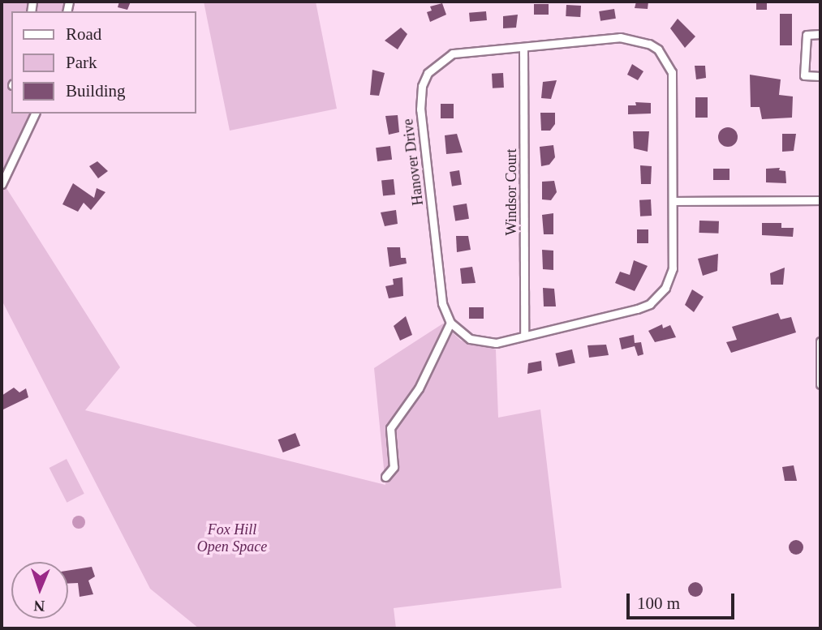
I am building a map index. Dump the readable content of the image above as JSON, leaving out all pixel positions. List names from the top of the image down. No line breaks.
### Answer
{"streets":{"street":["Hanover Drive","Windsor Court"]},"crossings":[["Hanover Drive","Windsor Court"]],"parks":["Fox Hill Open Space"],"legend":["Road","Park","Building"],"scale_bar":"100 m","north":"bottom"}
